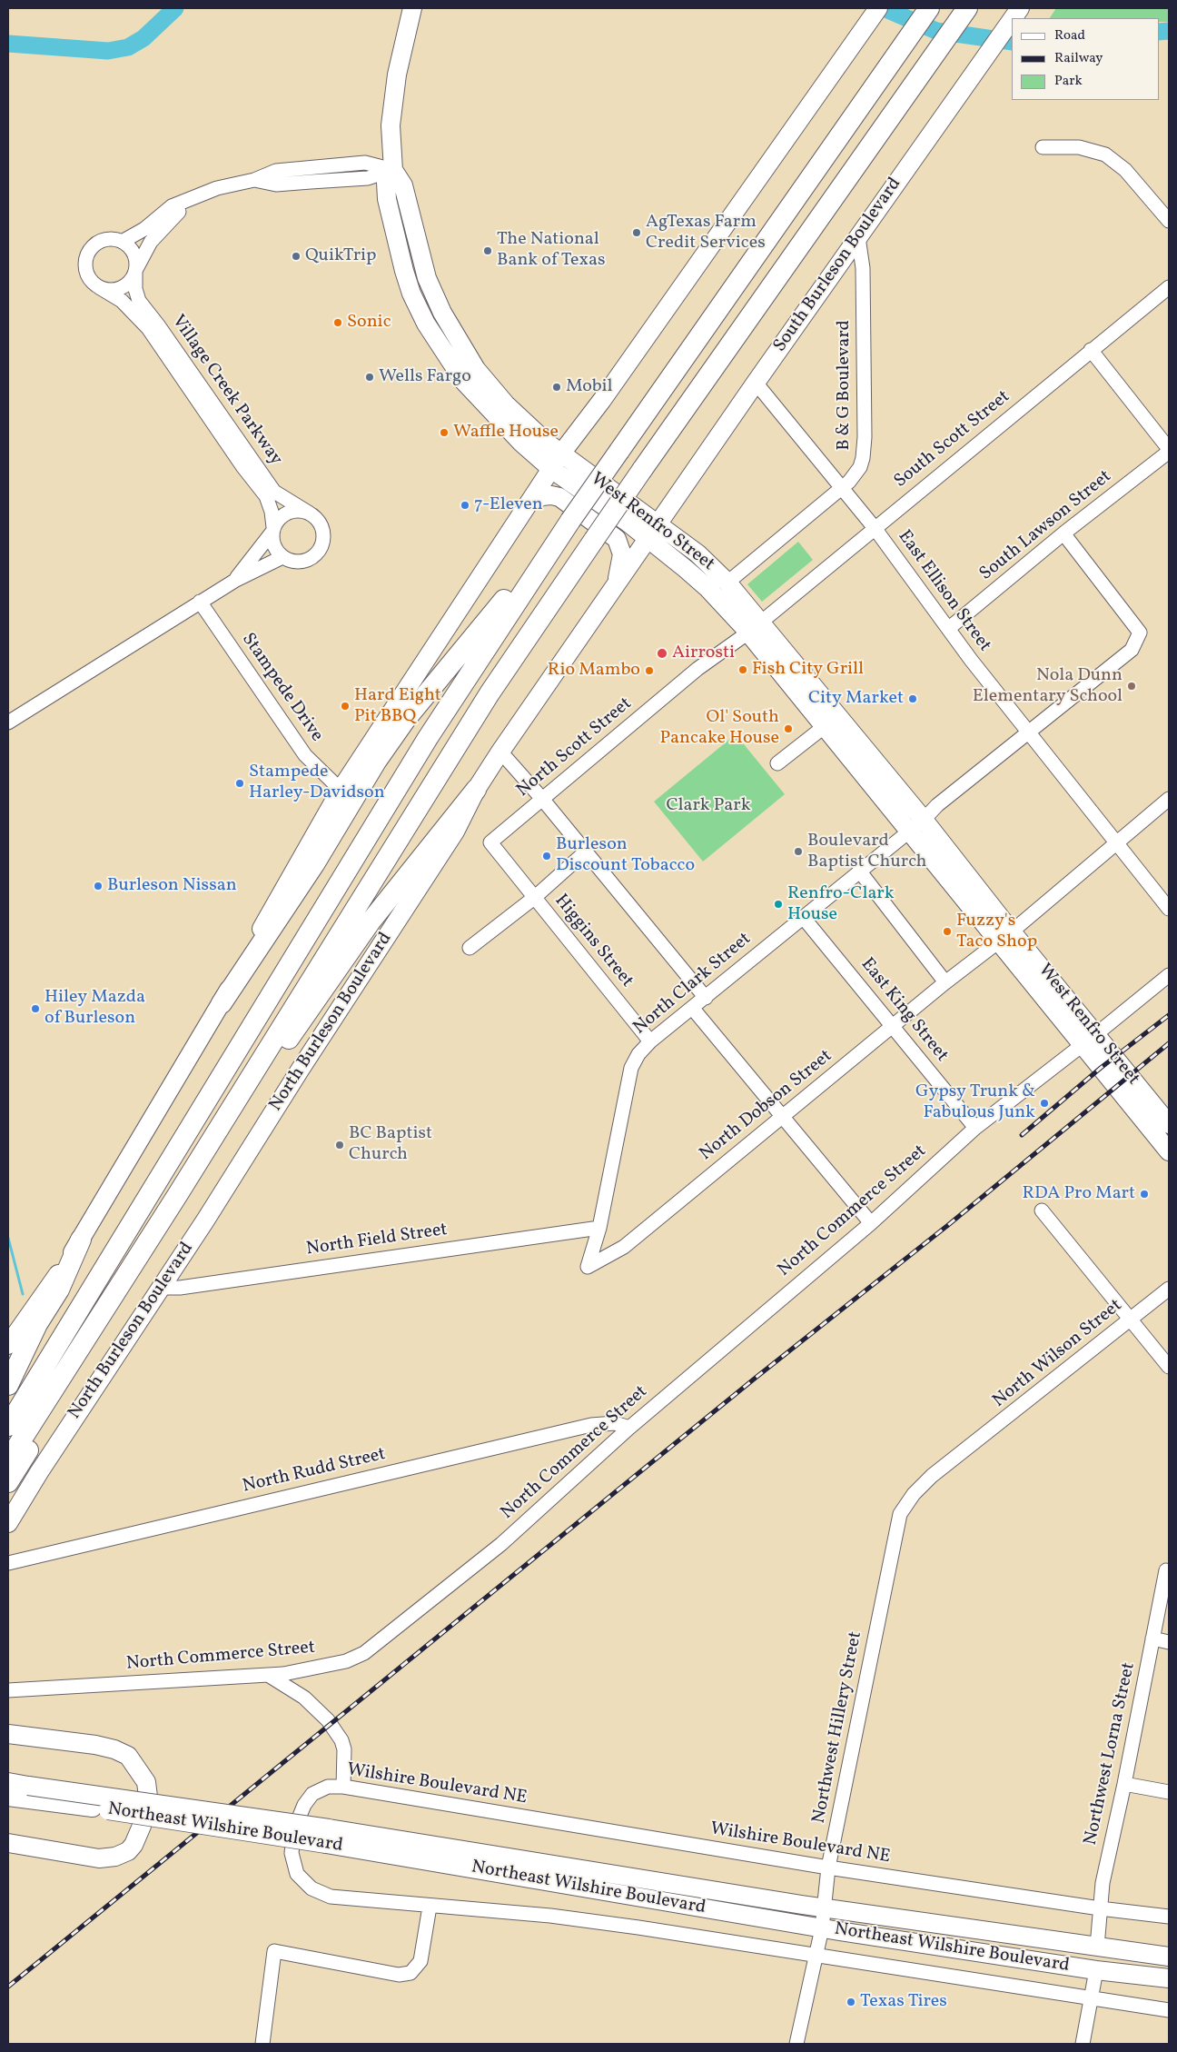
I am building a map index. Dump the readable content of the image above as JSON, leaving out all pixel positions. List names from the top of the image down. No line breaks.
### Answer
{"streets":{"main road":["South Burleson Boulevard","West Renfro Street","North Burleson Boulevard","Northeast Wilshire Boulevard"],"street":["B & G Boulevard","Village Creek Parkway","South Scott Street","South Lawson Street","East Ellison Street","Stampede Drive","North Scott Street","Higgins Street","North Clark Street","East King Street","North Dobson Street","North Commerce Street","North Field Street","North Wilson Street","North Rudd Street","Northwest Hillery Street","Northwest Lorna Street","Wilshire Boulevard NE"]},"crossings":[["South Burleson Boulevard","B & G Boulevard"],["South Burleson Boulevard","West Renfro Street"],["South Burleson Boulevard","East Ellison Street"],["South Burleson Boulevard","North Burleson Boulevard"],["B & G Boulevard","West Renfro Street"],["B & G Boulevard","East Ellison Street"],["South Scott Street","West Renfro Street"],["South Scott Street","East Ellison Street"],["South Scott Street","North Scott Street"],["West Renfro Street","North Scott Street"],["West Renfro Street","North Burleson Boulevard"],["West Renfro Street","North Commerce Street"],["South Lawson Street","East Ellison Street"],["South Lawson Street","North Clark Street"],["East Ellison Street","North Clark Street"],["East Ellison Street","North Dobson Street"],["North Scott Street","Higgins Street"],["Higgins Street","North Clark Street"],["North Clark Street","East King Street"],["North Clark Street","North Dobson Street"],["North Clark Street","North Field Street"],["East King Street","North Dobson Street"],["East King Street","North Commerce Street"],["North Burleson Boulevard","North Field Street"],["North Dobson Street","North Field Street"],["North Commerce Street","North Rudd Street"],["North Wilson Street","Northwest Hillery Street"],["Northwest Hillery Street","Wilshire Boulevard NE"],["Northwest Hillery Street","Northeast Wilshire Boulevard"],["Northwest Lorna Street","Wilshire Boulevard NE"],["Northwest Lorna Street","Northeast Wilshire Boulevard"]],"parks":["Clark Park"],"places":["AgTexas Farm Credit Services","The National Bank of Texas","QuikTrip","Sonic","Wells Fargo","Mobil","Waffle House","7-Eleven","Airrosti","Fish City Grill","Rio Mambo","Nola Dunn Elementary School","City Market","Hard Eight Pit BBQ","Ol' South Pancake House","Stampede Harley-Davidson","Boulevard Baptist Church","Burleson Discount Tobacco","Burleson Nissan","Renfro-Clark House","Fuzzy's Taco Shop","Hiley Mazda of Burleson","Gypsy Trunk & Fabulous Junk","BC Baptist Church","RDA Pro Mart","Texas Tires"],"legend":["Road","Railway","Park"]}
